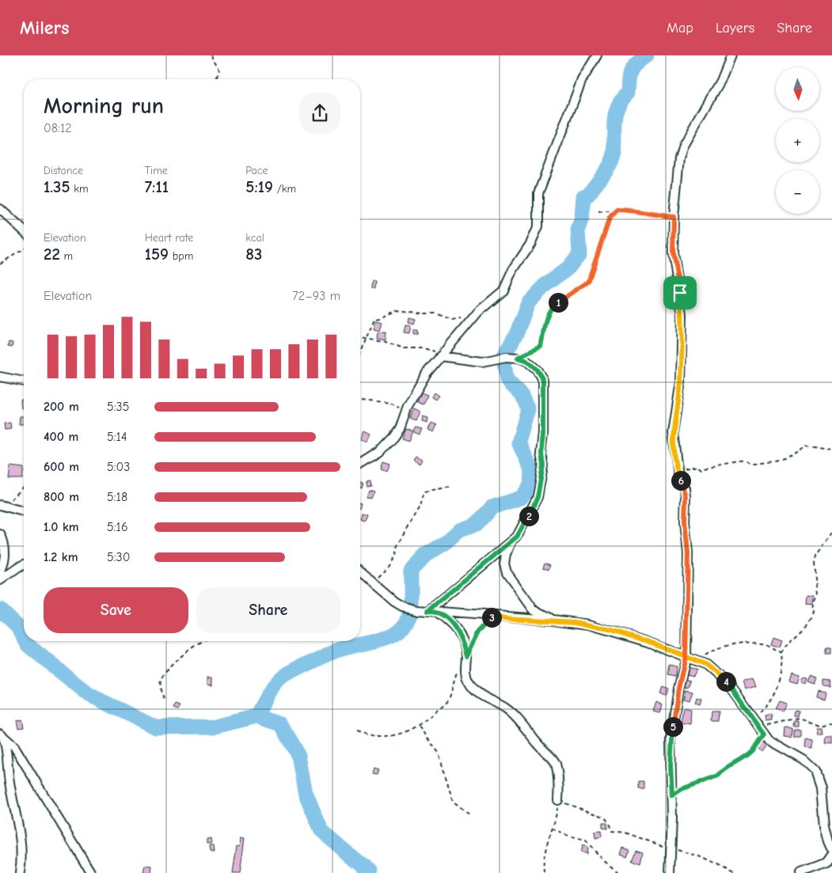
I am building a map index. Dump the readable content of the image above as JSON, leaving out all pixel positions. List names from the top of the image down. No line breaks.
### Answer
{"north":"bottom","page":{"header":"Milers","nav":["Map","Layers","Share"],"map_buttons":["+","−"],"heading":["Morning run","08:12"],"stats":[["Distance","1.35 km"],["Time","7:11"],["Pace","5:19 /km"],["Elevation","22 m"],["Heart rate","159 bpm"],["kcal","83"]],"chart":["Elevation","72–93 m"],"pins":["1","6","2","3","4","5"],"list":[{"name":"200 m","note":"5:35"},{"name":"400 m","note":"5:14"},{"name":"600 m","note":"5:03"},{"name":"800 m","note":"5:18"},{"name":"1.0 km","note":"5:16"},{"name":"1.2 km","note":"5:30"}],"buttons":["Save","Share"]}}
